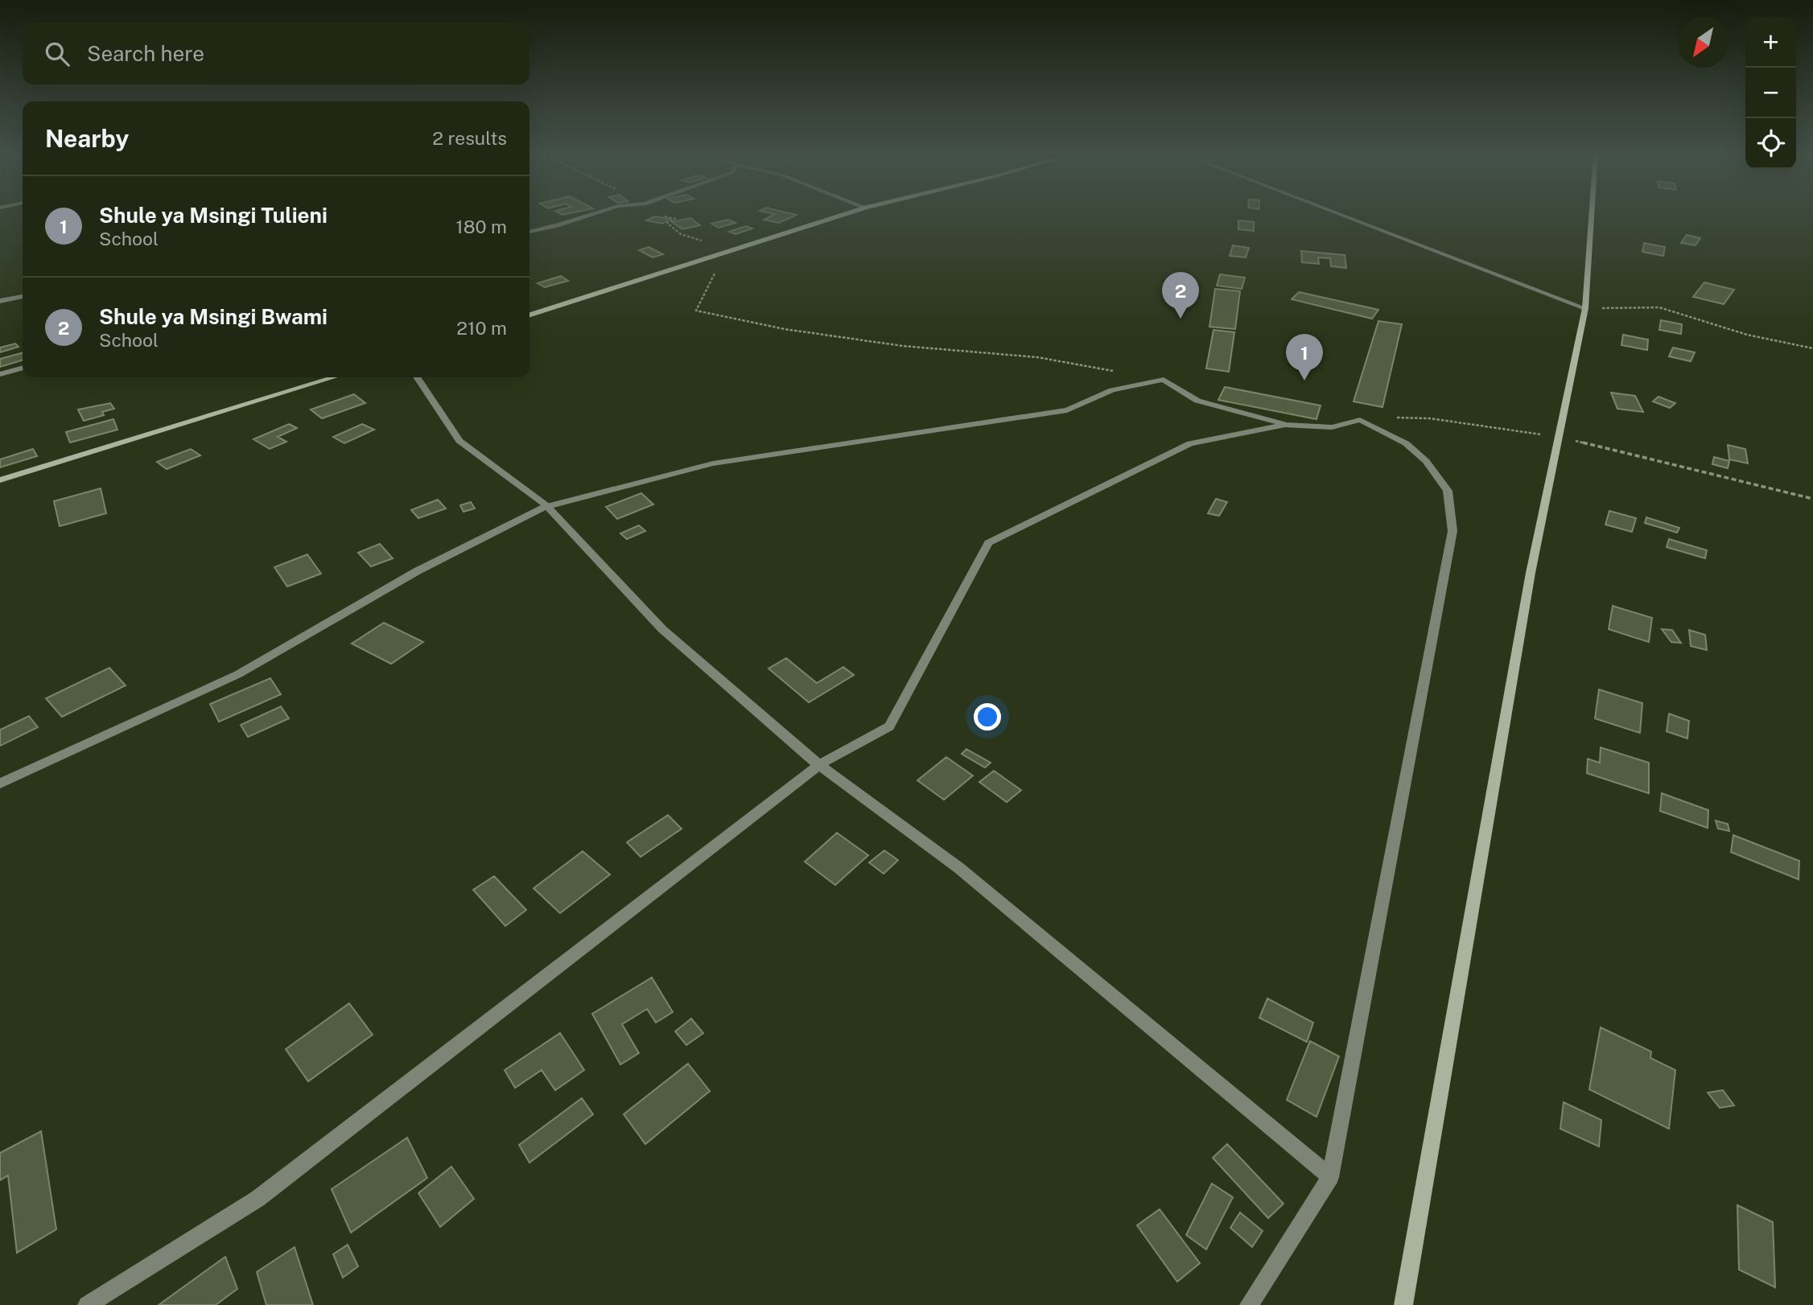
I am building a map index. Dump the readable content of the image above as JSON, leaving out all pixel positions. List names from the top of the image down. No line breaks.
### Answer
{"north":"bottom left","page":{"map_buttons":["+","−"],"search":"Search here","heading":["Nearby","2 results"],"list":[{"mark":"1","name":"Shule ya Msingi Tulieni","note":"School","value":"180 m"},{"mark":"2","name":"Shule ya Msingi Bwami","note":"School","value":"210 m"}],"pins":["2","1"]}}
